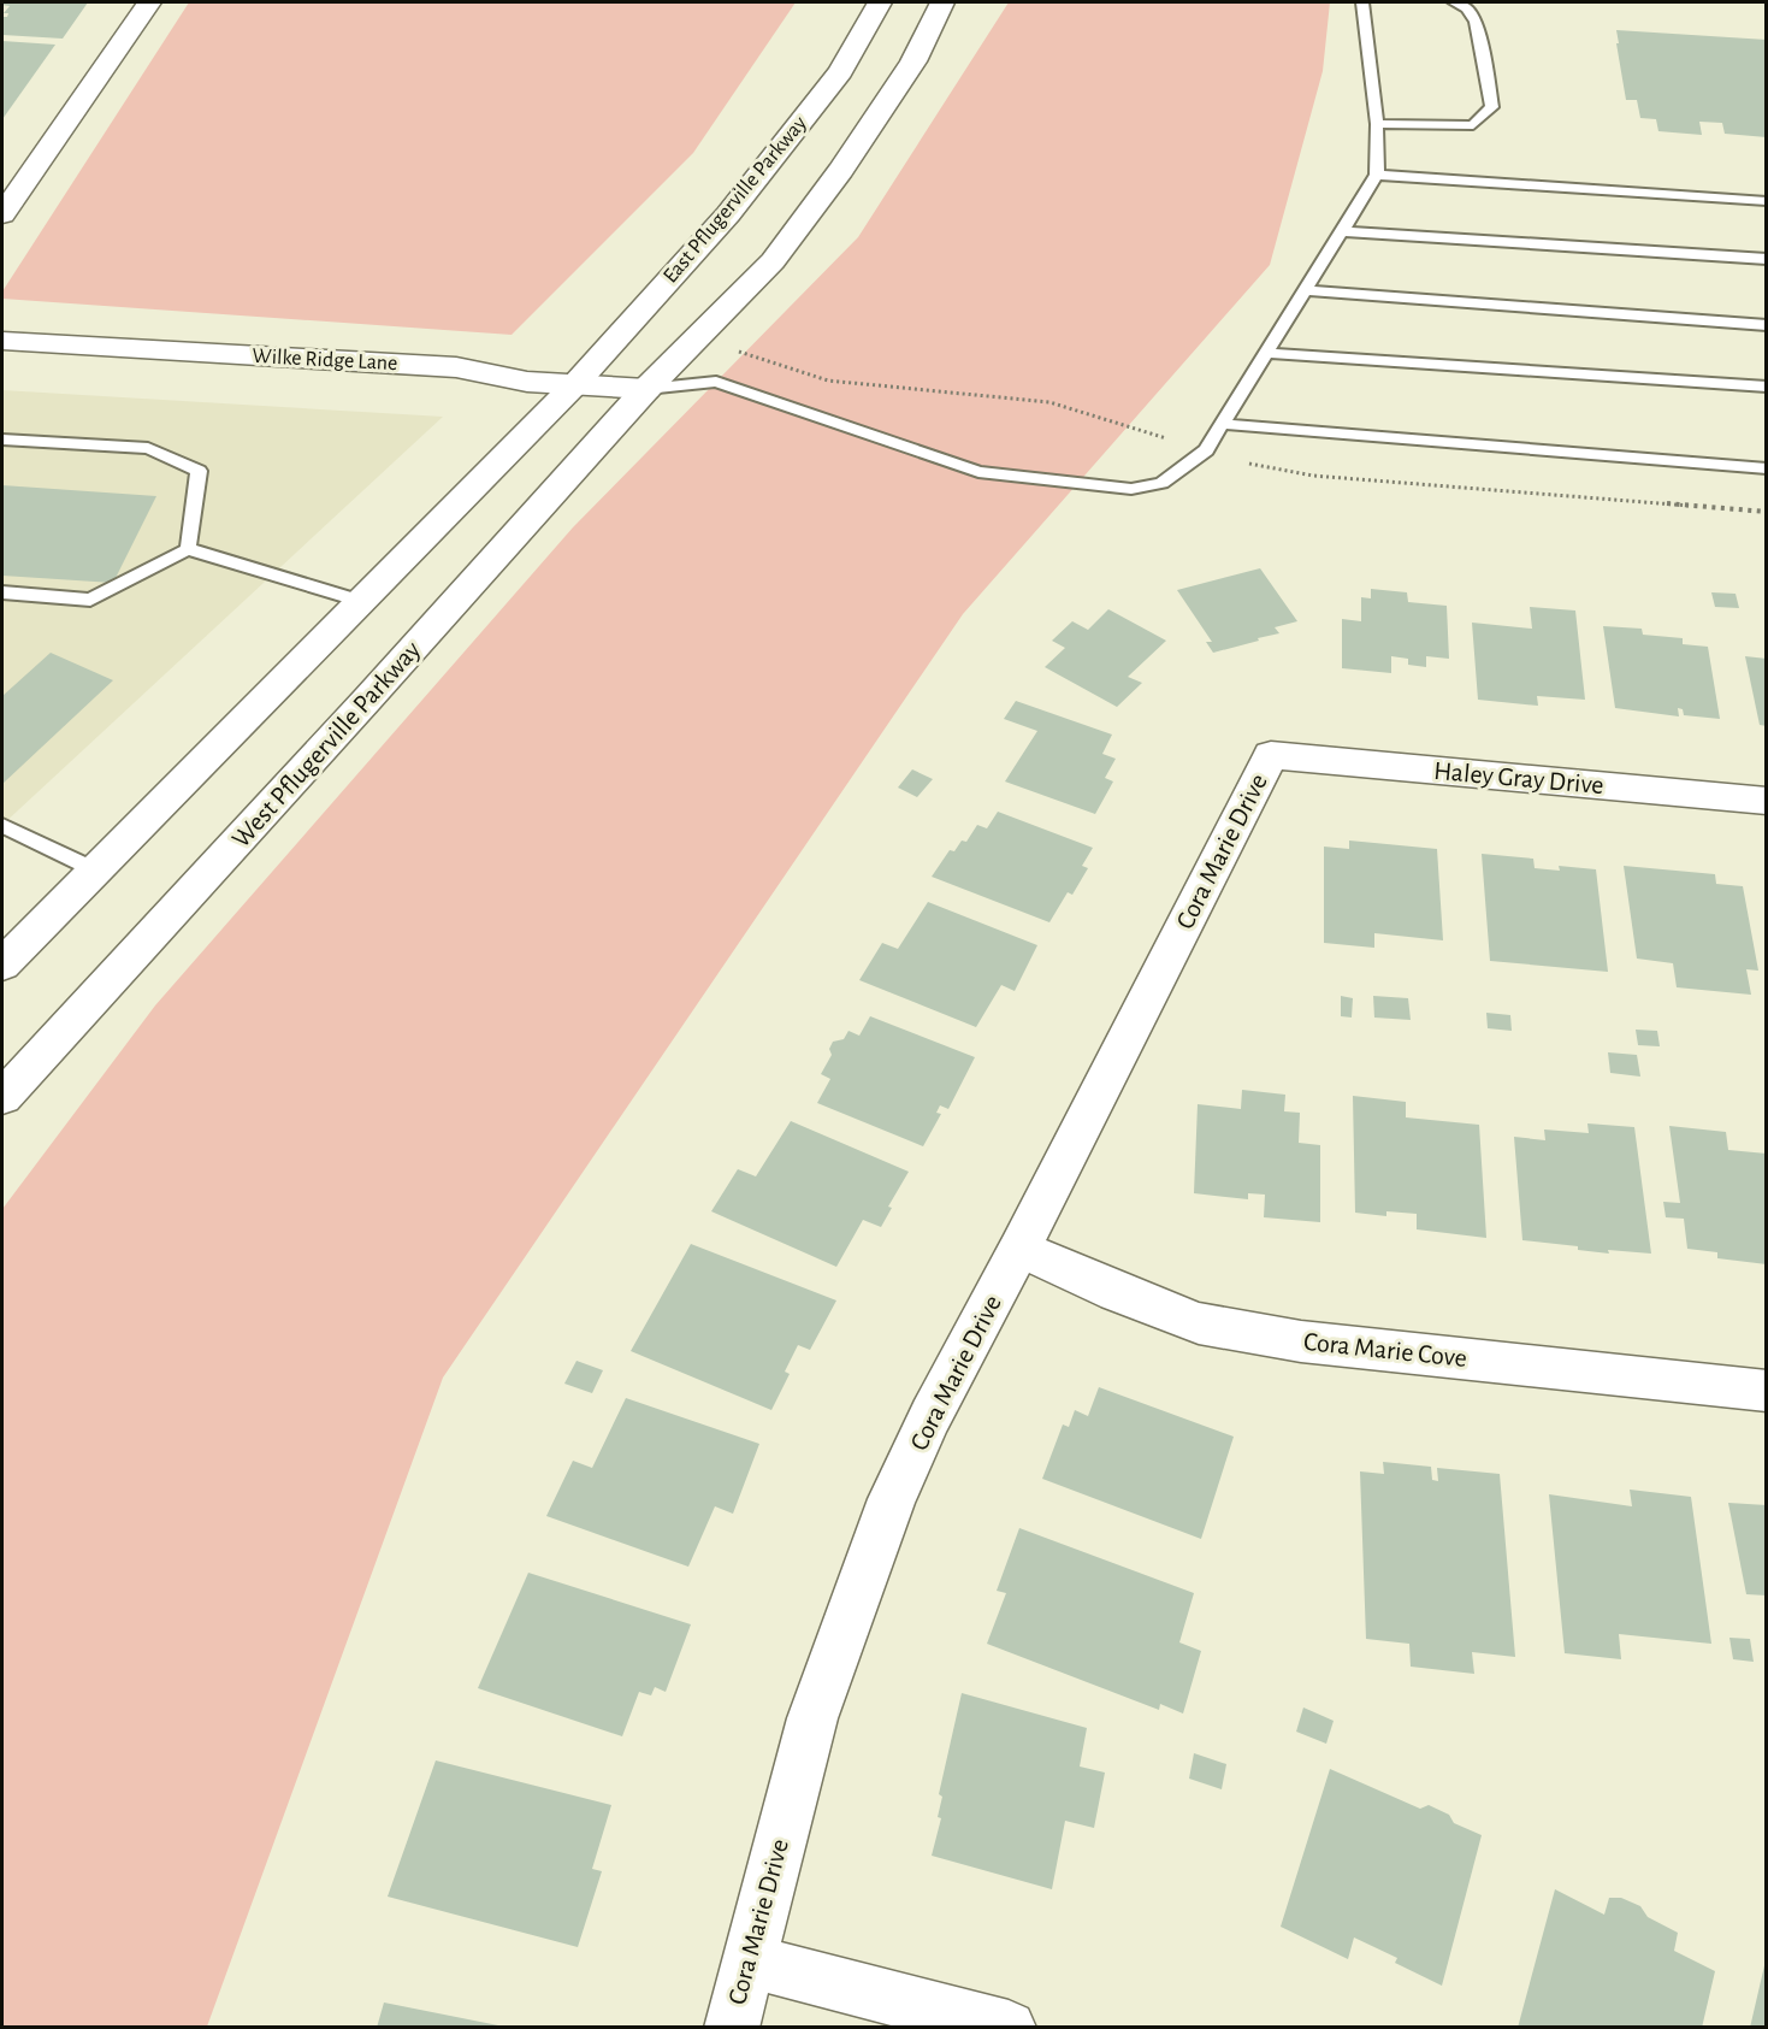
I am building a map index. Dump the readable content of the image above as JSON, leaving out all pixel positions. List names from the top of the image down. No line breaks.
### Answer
{"streets":{"main road":["East Pflugerville Parkway","Wilke Ridge Lane","West Pflugerville Parkway","Haley Gray Drive","Cora Marie Drive","Cora Marie Cove"]},"crossings":[["East Pflugerville Parkway","Wilke Ridge Lane"],["Wilke Ridge Lane","West Pflugerville Parkway"],["Haley Gray Drive","Cora Marie Drive"],["Cora Marie Drive","Cora Marie Cove"]]}
